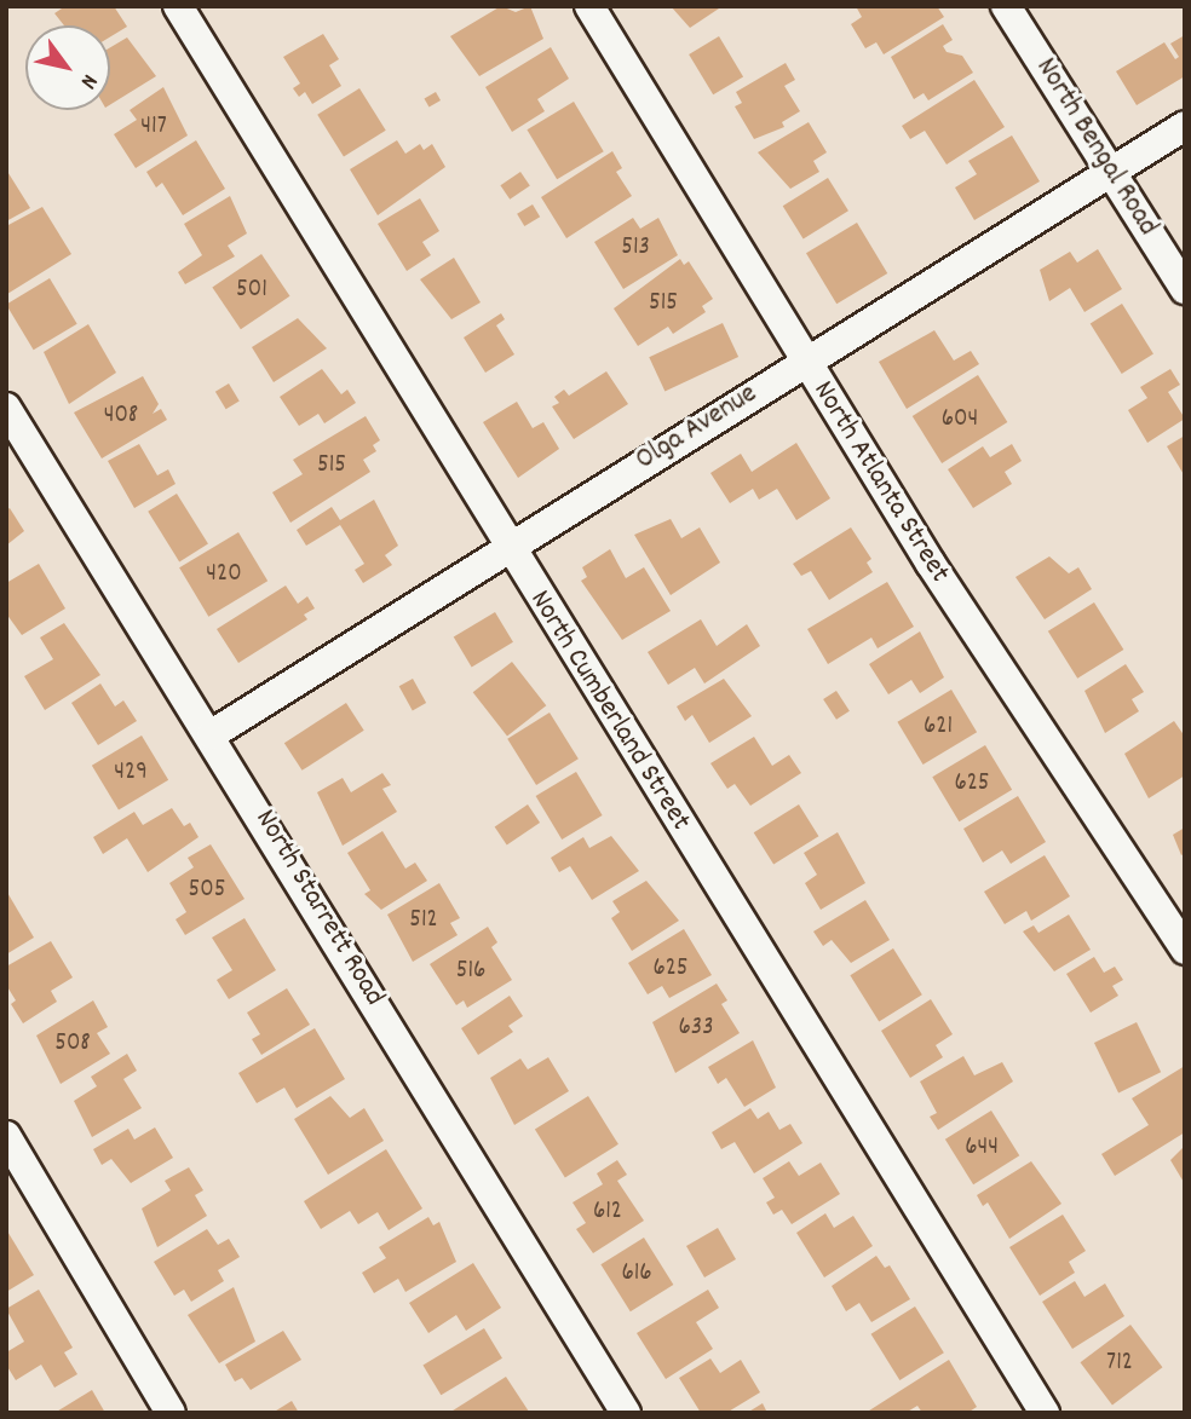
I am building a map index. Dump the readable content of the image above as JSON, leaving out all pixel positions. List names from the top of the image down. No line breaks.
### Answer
{"streets":{"street":["North Bengal Road","Olga Avenue","North Atlanta Street","North Cumberland Street","North Starrett Road"]},"crossings":[["North Bengal Road","Olga Avenue"],["Olga Avenue","North Atlanta Street"],["Olga Avenue","North Cumberland Street"],["Olga Avenue","North Starrett Road"]],"house_numbers":["417","513","501","515","408","604","515","420","621","429","625","505","512","625","516","633","508","644","612","616","712"],"north":"bottom right"}
